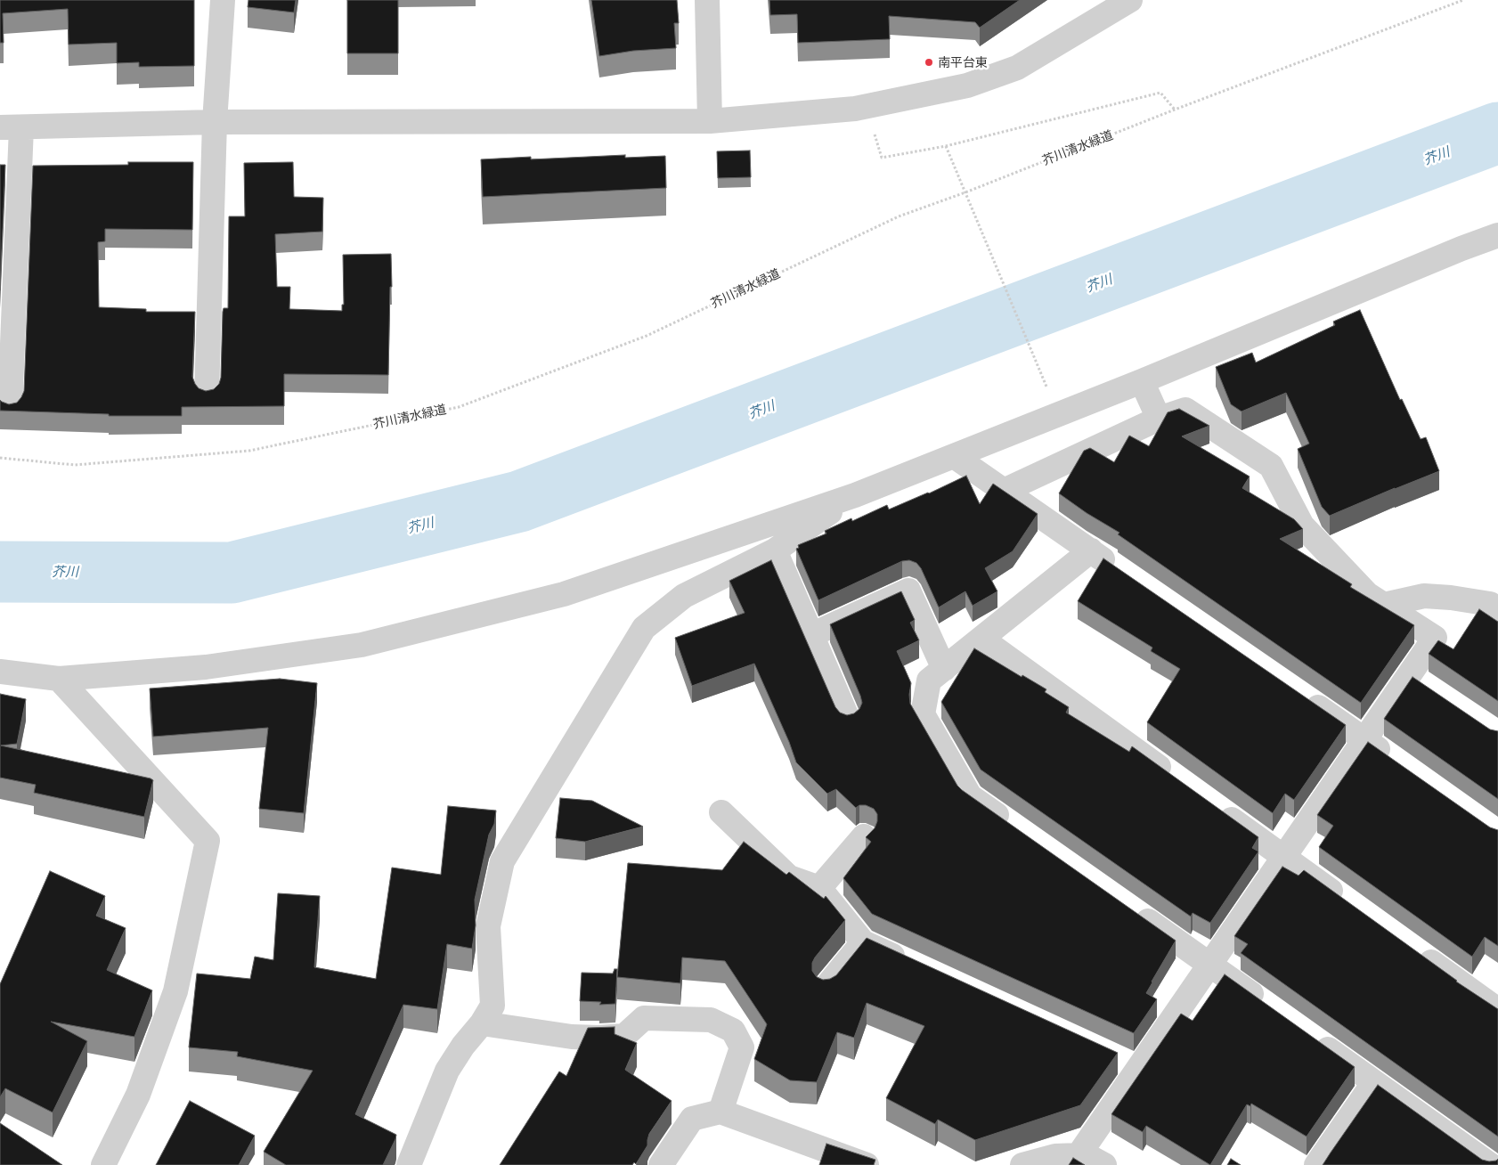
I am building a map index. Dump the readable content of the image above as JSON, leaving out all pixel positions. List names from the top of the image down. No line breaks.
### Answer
{"streets":{"path":["芥川清水緑道"]},"water":["芥川"],"places":["南平台東"]}
